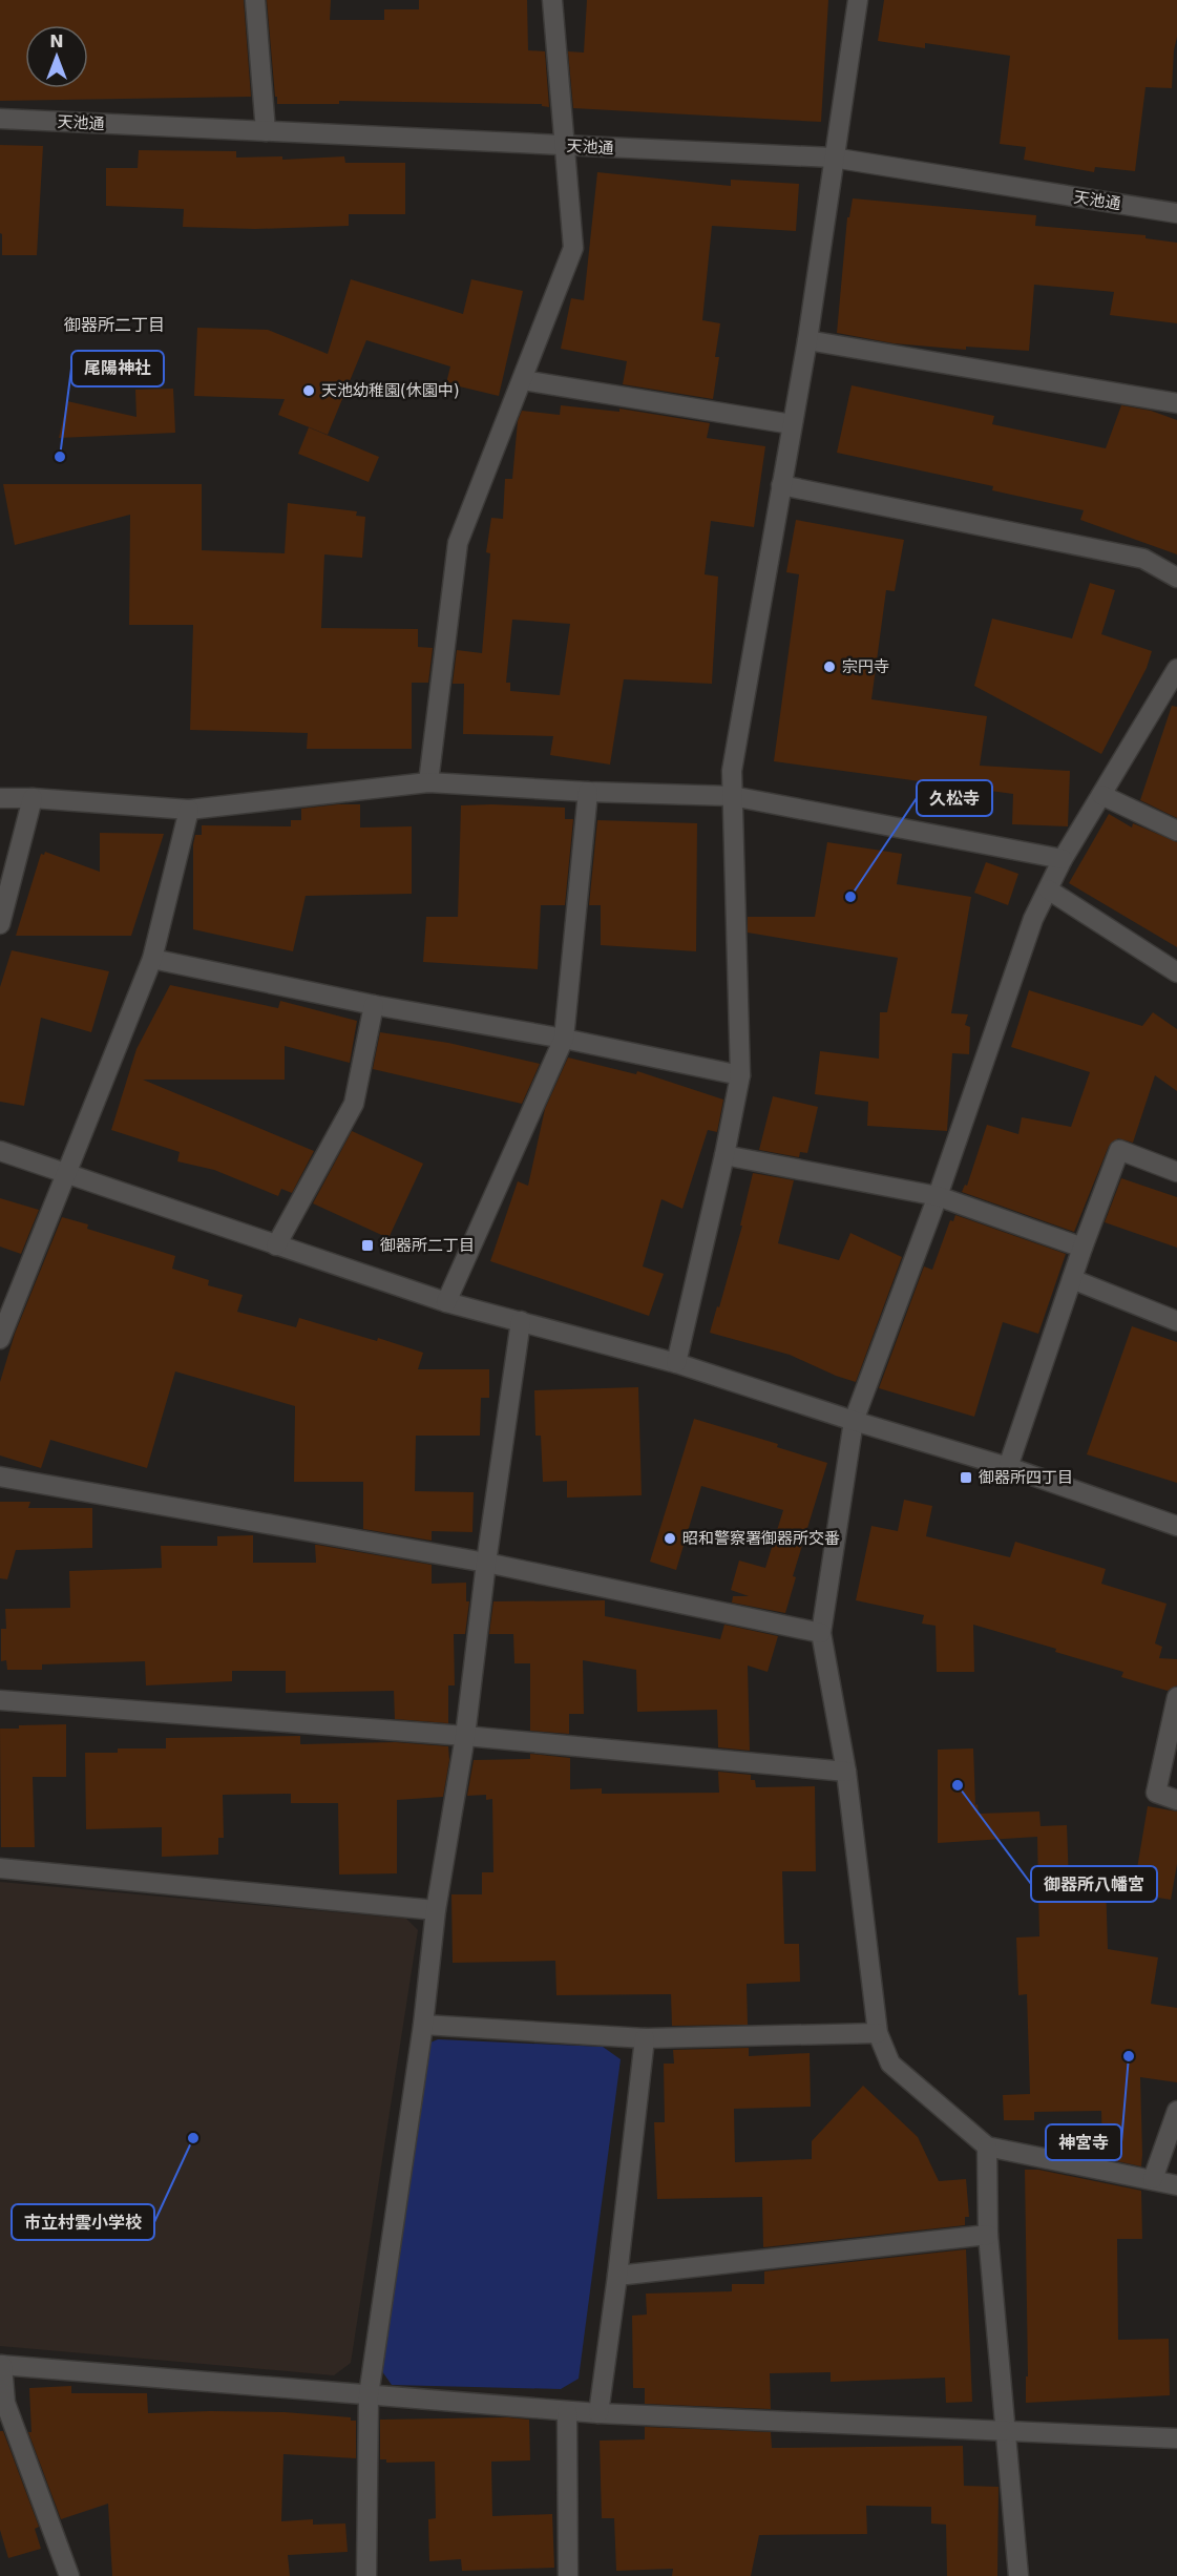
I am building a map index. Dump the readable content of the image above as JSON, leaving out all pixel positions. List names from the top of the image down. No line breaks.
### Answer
{"streets":{"street":["天池通"]},"districts":["御器所二丁目"],"places":{"other":["天池幼稚園(休園中)","尾陽神社","宗円寺","久松寺","昭和警察署御器所交番","御器所八幡宮","神宮寺","市立村雲小学校"],"transit":["御器所二丁目","御器所四丁目"]},"north":"top"}
